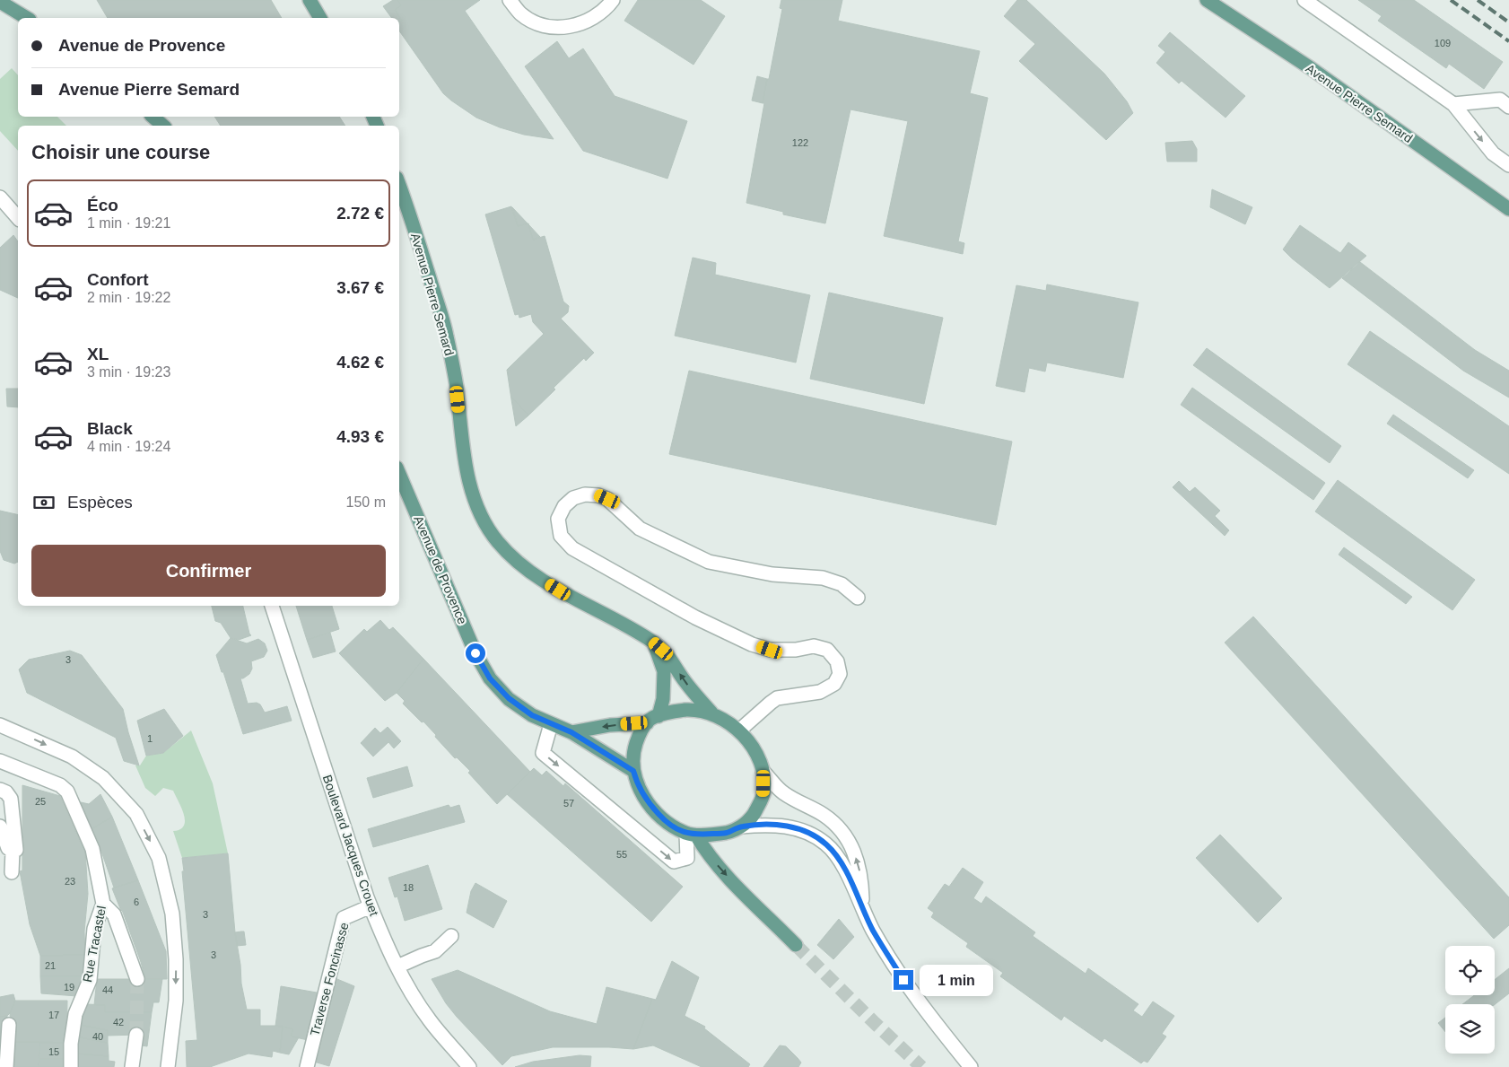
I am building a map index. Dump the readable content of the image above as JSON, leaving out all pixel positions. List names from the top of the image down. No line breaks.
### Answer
{"streets":{"main road":["Avenue Pierre Semard","Avenue de Provence"],"street":["Boulevard Jacques Crouet","Rue Tracastel","Traverse Foncinasse"]},"crossings":[["Avenue Pierre Semard","Avenue de Provence"],["Boulevard Jacques Crouet","Traverse Foncinasse"]],"house_numbers":["109","122","3","1","25","57","55","23","18","6","3","3","21","19","44","17","42","40","15"],"page":{"banner":["Avenue de Provence","Avenue Pierre Semard"],"heading":"Choisir une course","list":[{"name":"Éco","note":"1 min · 19:21","value":"2.72 €"},{"name":"Confort","note":"2 min · 19:22","value":"3.67 €"},{"name":"XL","note":"3 min · 19:23","value":"4.62 €"},{"name":"Black","note":"4 min · 19:24","value":"4.93 €"}],"pay":["Espèces","150 m"],"buttons":"Confirmer","bubble":"1 min"}}
